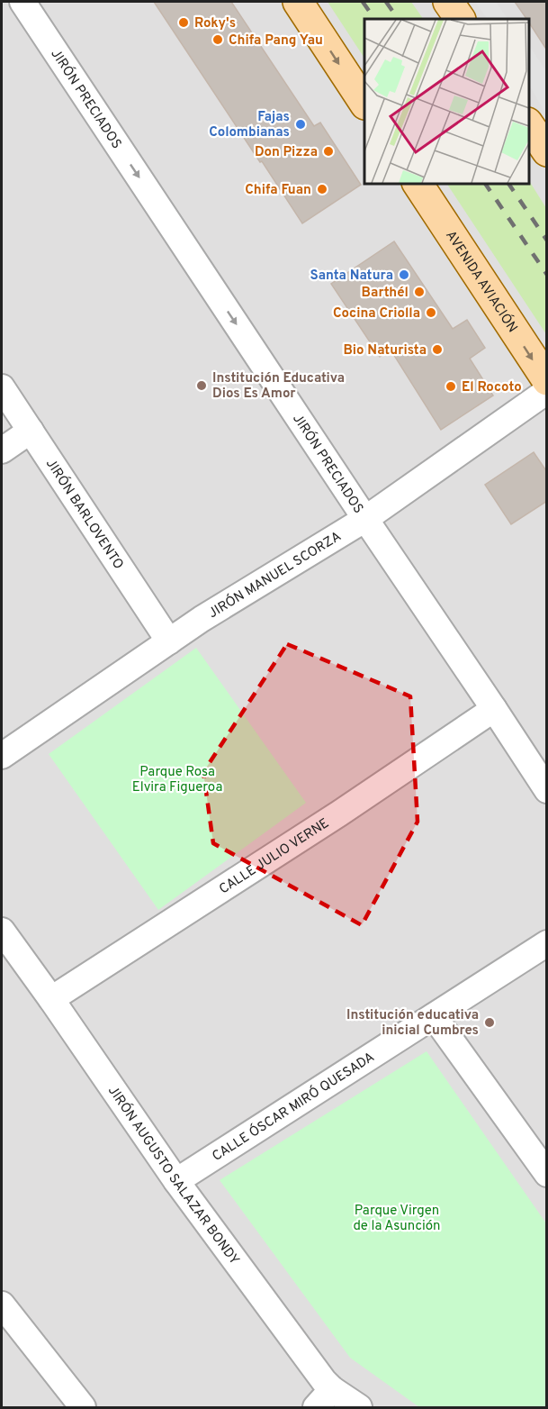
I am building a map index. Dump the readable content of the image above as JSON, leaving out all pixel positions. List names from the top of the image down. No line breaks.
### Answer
{"streets":{"main road":["AVENIDA AVIACIÓN"],"street":["JIRÓN PRECIADOS","JIRÓN BARLOVENTO","JIRÓN MANUEL SCORZA","CALLE JULIO VERNE","CALLE ÓSCAR MIRÓ QUESADA","JIRÓN AUGUSTO SALAZAR BONDY"]},"crossings":[["JIRÓN PRECIADOS","JIRÓN MANUEL SCORZA"],["JIRÓN PRECIADOS","CALLE JULIO VERNE"],["JIRÓN BARLOVENTO","JIRÓN MANUEL SCORZA"],["CALLE JULIO VERNE","JIRÓN AUGUSTO SALAZAR BONDY"],["CALLE ÓSCAR MIRÓ QUESADA","JIRÓN AUGUSTO SALAZAR BONDY"]],"one_way":["JIRÓN PRECIADOS","AVENIDA AVIACIÓN"],"parks":["Parque Rosa Elvira Figueroa","Parque Virgen de la Asunción"],"places":["Roky's","Chifa Pang Yau","Fajas Colombianas","Don Pizza","Chifa Fuan","Santa Natura","Barthél","Cocina Criolla","Bio Naturista","Institución Educativa Dios Es Amor","El Rocoto","Institución educativa inicial Cumbres"]}
